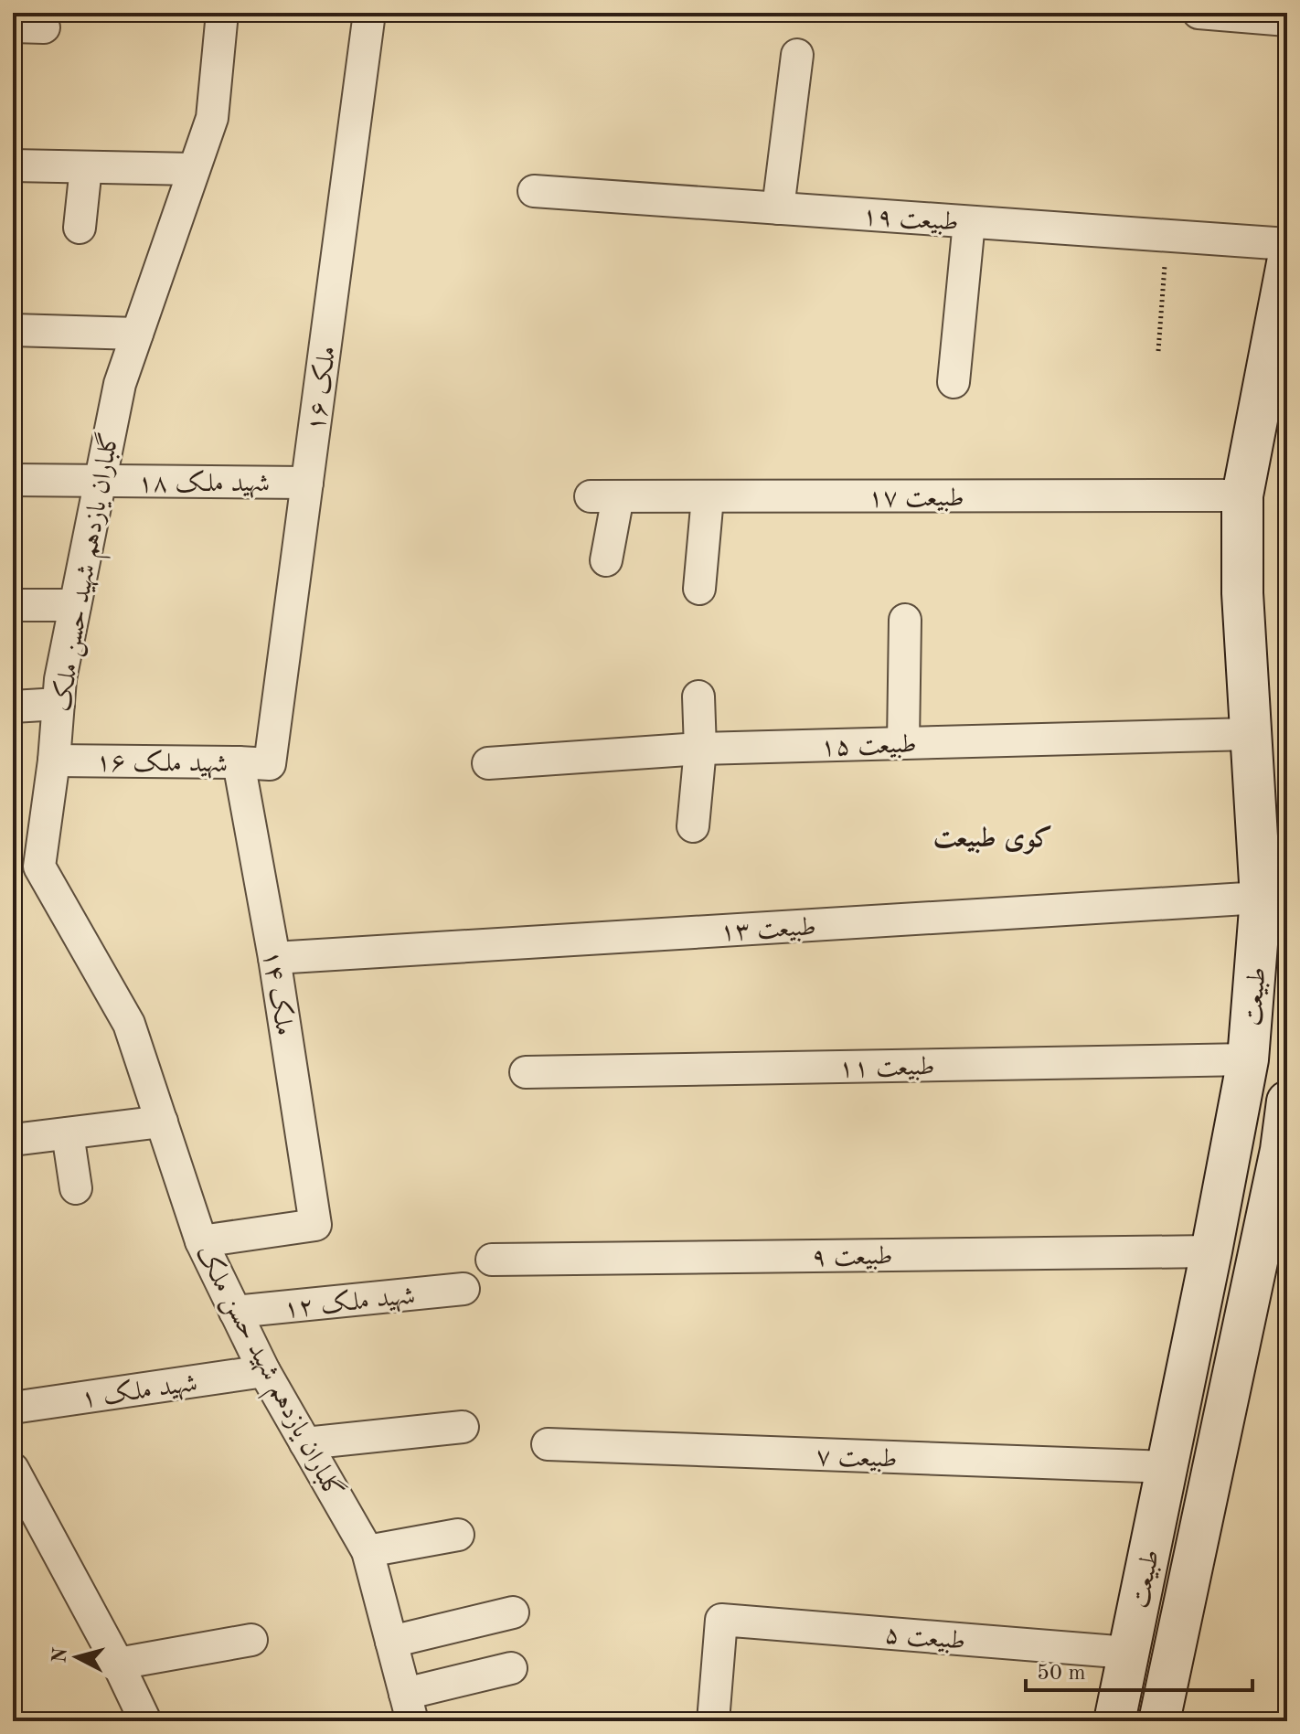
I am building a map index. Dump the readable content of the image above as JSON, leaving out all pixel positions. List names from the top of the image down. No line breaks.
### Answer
{"streets":{"street":["طبیعت ۱۹","ملک ۱۶","شهید ملک ۱۸","طبیعت ۱۷","گلباران یازدهم شهید حسن ملک","طبیعت ۱۵","شهید ملک ۱۶","طبیعت ۱۳","ملک ۱۴","طبیعت","طبیعت ۱۱","طبیعت ۹","۱۲ شهید ملک","۱ شهید ملک","طبیعت ۷","۵ طبیعت"]},"crossings":[["ملک ۱۶","شهید ملک ۱۸"],["ملک ۱۶","شهید ملک ۱۶"],["شهید ملک ۱۸","گلباران یازدهم شهید حسن ملک"],["طبیعت ۱۷","طبیعت"],["گلباران یازدهم شهید حسن ملک","شهید ملک ۱۶"],["گلباران یازدهم شهید حسن ملک","ملک ۱۴"],["گلباران یازدهم شهید حسن ملک","۱۲ شهید ملک"],["گلباران یازدهم شهید حسن ملک","۱ شهید ملک"],["طبیعت ۱۵","طبیعت"],["شهید ملک ۱۶","ملک ۱۴"],["طبیعت ۱۳","ملک ۱۴"],["طبیعت ۱۳","طبیعت"],["طبیعت","طبیعت ۱۱"],["طبیعت","طبیعت ۹"],["طبیعت","طبیعت ۷"],["طبیعت","۵ طبیعت"]],"districts":["کوی طبیعت"],"scale_bar":"50 m","north":"left"}
